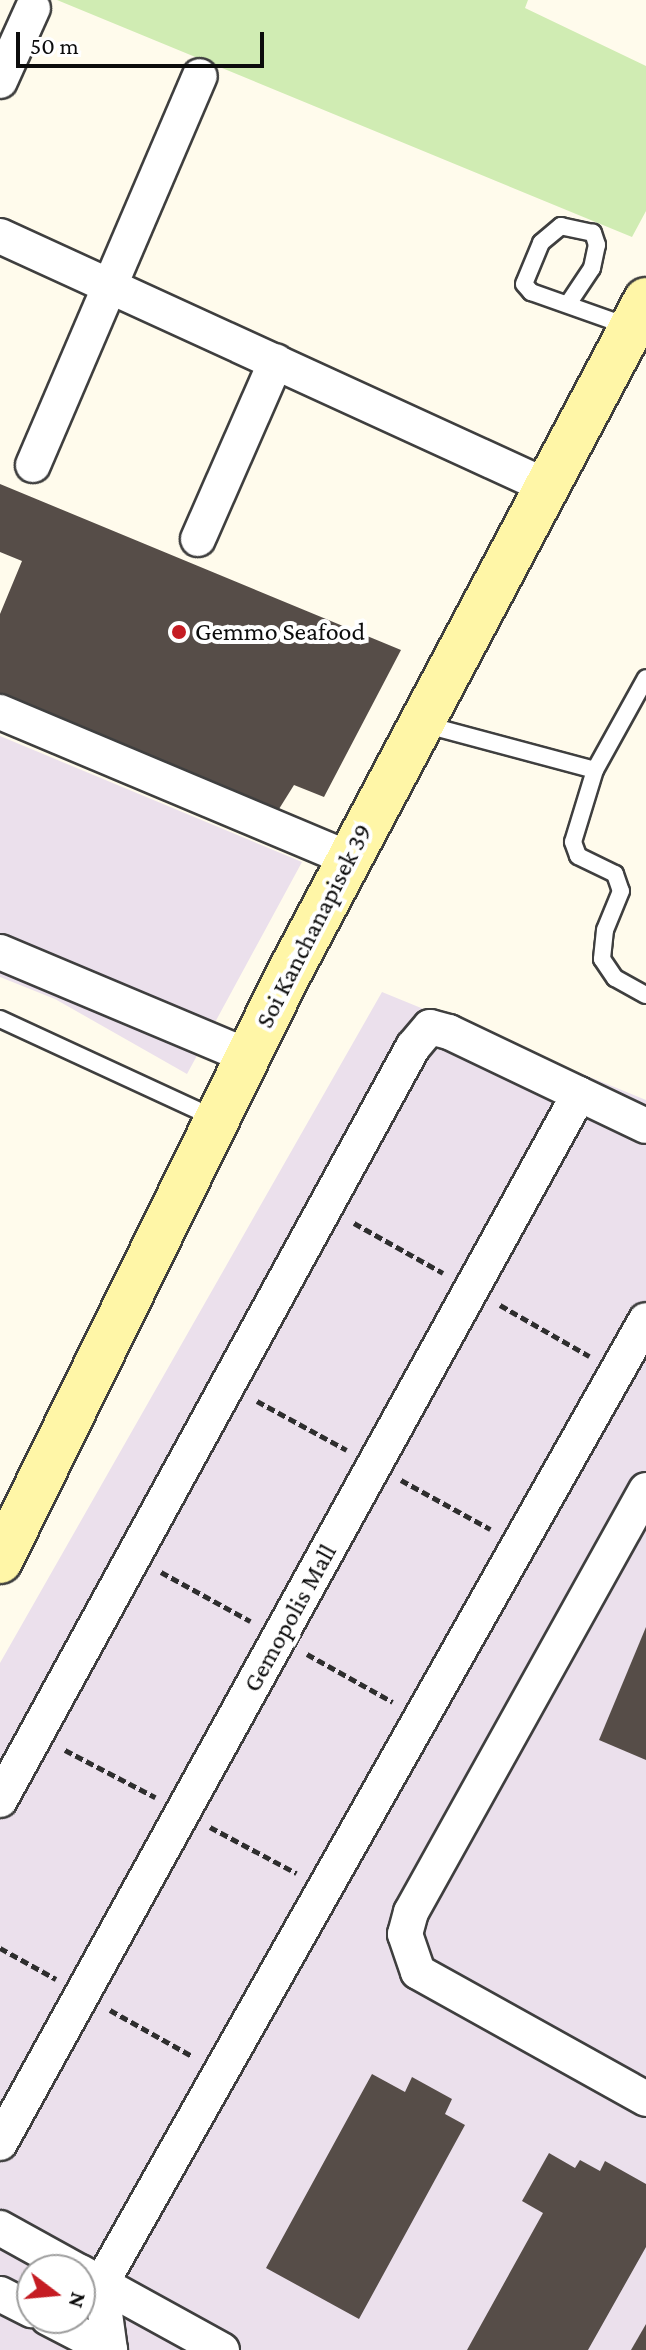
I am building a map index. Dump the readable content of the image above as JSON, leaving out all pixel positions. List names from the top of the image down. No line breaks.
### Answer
{"streets":{"street":["Soi Kanchanapisek 39","Gemopolis Mall"]},"places":["Gemmo Seafood"],"scale_bar":"50 m","north":"right"}
